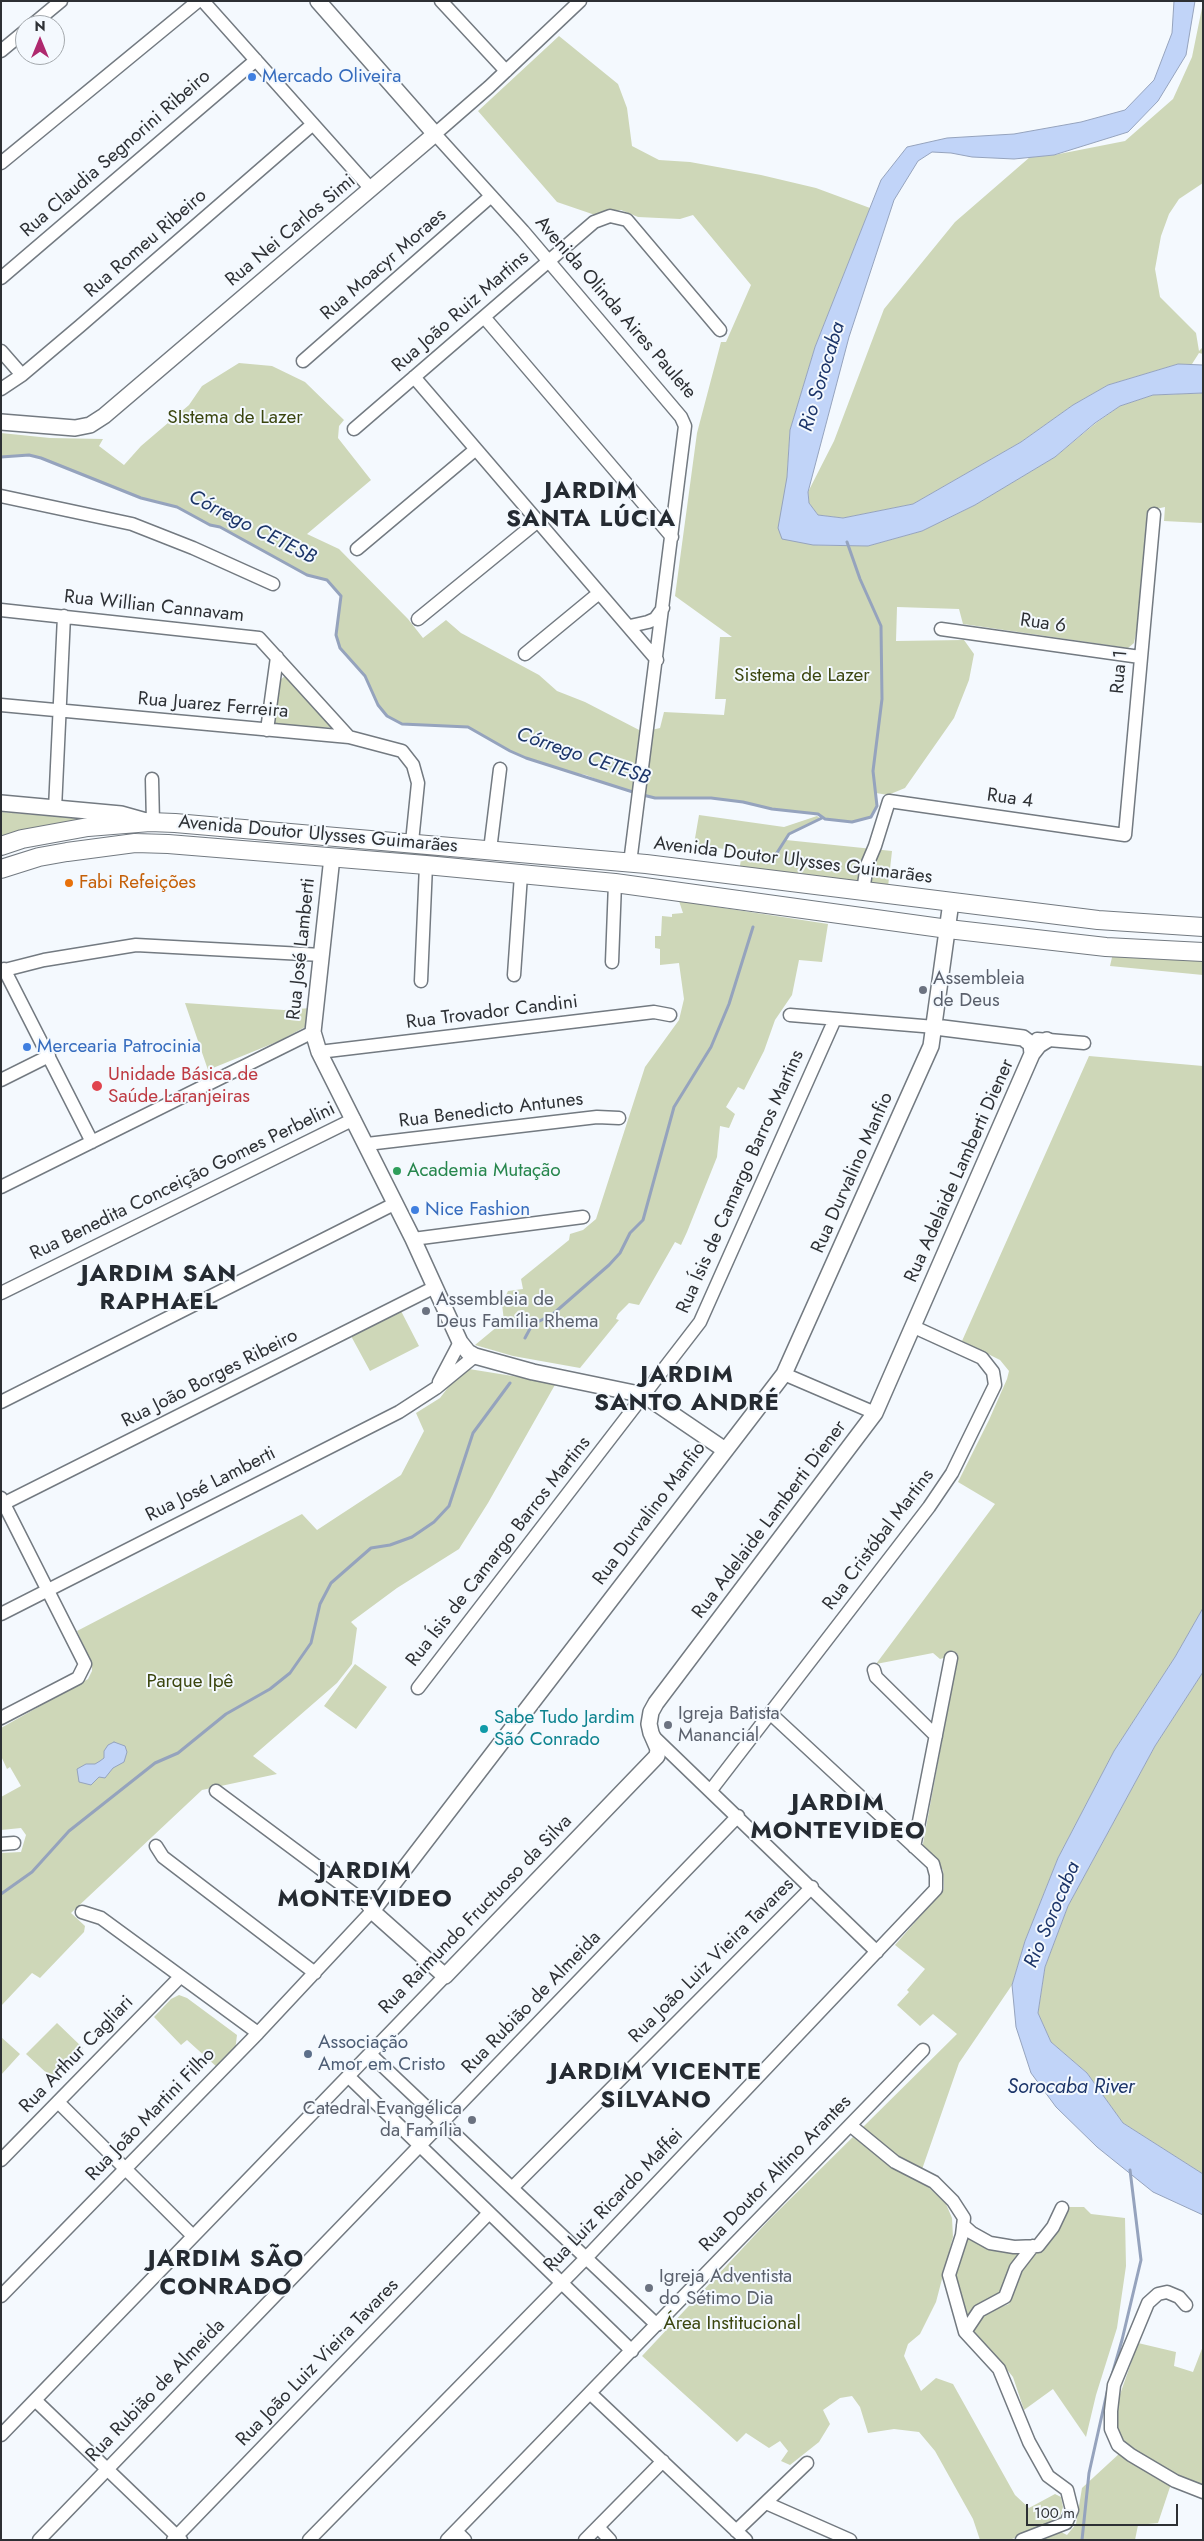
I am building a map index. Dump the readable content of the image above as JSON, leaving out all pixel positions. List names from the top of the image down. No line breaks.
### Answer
{"streets":{"main road":["Avenida Doutor Ulysses Guimarães"],"street":["Rua Claudia Segnorini Ribeiro","Rua Nei Carlos Simi","Rua Romeu Ribeiro","Rua Moacyr Moraes","Avenida Olinda Aires Paulete","Rua João Ruiz Martins","Rua Willian Cannavam","Rua 6","Rua 1","Rua Juarez Ferreira","Rua 4","Rua José Lamberti","Rua Trovador Candini","Rua Benedicto Antunes","Rua Adelaide Lamberti Diener","Rua Durvalino Manfio","Rua Benedita Conceição Gomes Perbelini","Rua Ísis de Camargo Barros Martins","Rua João Borges Ribeiro","Rua Cristóbal Martins","Rua Raimundo Fructuoso da Silva","Rua João Luiz Vieira Tavares","Rua Rubião de Almeida","Rua Arthur Cagliari","Rua João Martini Filho","Rua Doutor Altino Arantes","Rua Luiz Ricardo Maffei"]},"crossings":[["Rua Nei Carlos Simi","Avenida Olinda Aires Paulete"],["Rua Moacyr Moraes","Avenida Olinda Aires Paulete"],["Avenida Olinda Aires Paulete","Rua João Ruiz Martins"],["Avenida Olinda Aires Paulete","Avenida Doutor Ulysses Guimarães"],["Rua Willian Cannavam","Rua Juarez Ferreira"],["Rua 6","Rua 1"],["Rua 1","Rua 4"],["Rua Juarez Ferreira","Avenida Doutor Ulysses Guimarães"],["Rua 4","Avenida Doutor Ulysses Guimarães"],["Avenida Doutor Ulysses Guimarães","Rua José Lamberti"],["Avenida Doutor Ulysses Guimarães","Rua Durvalino Manfio"],["Rua José Lamberti","Rua Trovador Candini"],["Rua José Lamberti","Rua Benedicto Antunes"],["Rua José Lamberti","Rua Benedita Conceição Gomes Perbelini"],["Rua José Lamberti","Rua João Borges Ribeiro"],["Rua Adelaide Lamberti Diener","Rua Cristóbal Martins"],["Rua Adelaide Lamberti Diener","Rua Raimundo Fructuoso da Silva"],["Rua Durvalino Manfio","Rua João Martini Filho"],["Rua Cristóbal Martins","Rua Luiz Ricardo Maffei"]],"districts":["JARDIM SANTA LÚCIA","JARDIM SAN RAPHAEL","JARDIM SANTO ANDRÉ","JARDIM MONTEVIDEO","JARDIM MONTEVIDEO","JARDIM VICENTE SILVANO","JARDIM SÃO CONRADO"],"water":["Rio Sorocaba","Córrego CETESB","Sorocaba River"],"parks":["SIstema de Lazer","Sistema de Lazer","Parque Ipê","Área Institucional"],"places":["Mercado Oliveira","Fabi Refeições","Assembleia de Deus","Mercearia Patrocinia","Unidade Básica de Saúde Laranjeiras","Academia Mutação","Nice Fashion","Assembleia de Deus Família Rhema","Igreja Batista Manancial","Sabe Tudo Jardim São Conrado","Associação Amor em Cristo","Catedral Evangélica da Família","Igreja Adventista do Sétimo Dia"],"scale_bar":"100 m","north":"top"}
